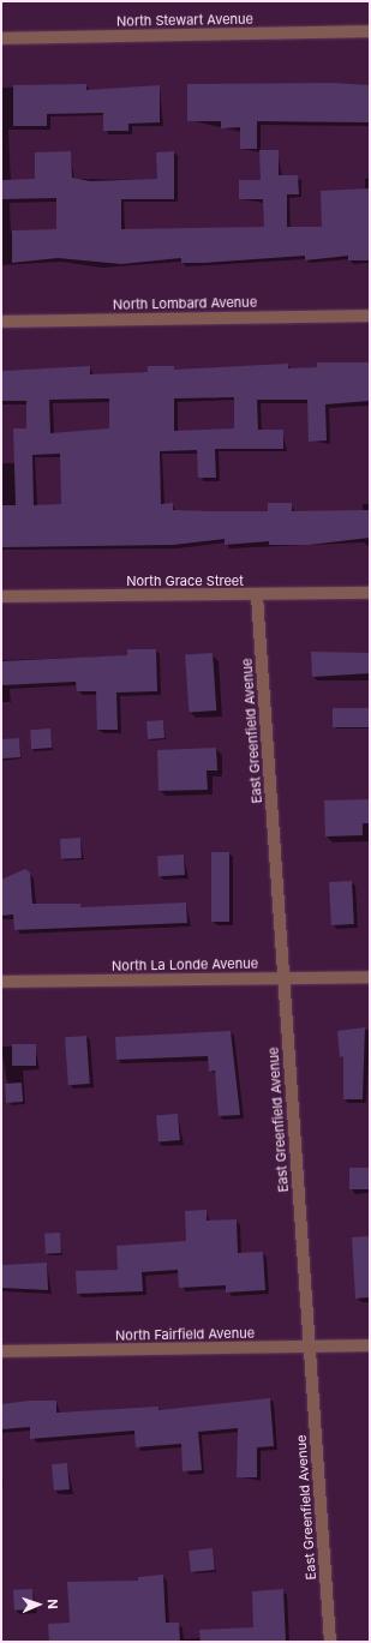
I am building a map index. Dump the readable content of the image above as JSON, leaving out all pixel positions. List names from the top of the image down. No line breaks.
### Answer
{"streets":{"street":["North Stewart Avenue","North Lombard Avenue","North Grace Street","East Greenfield Avenue","North La Londe Avenue","North Fairfield Avenue"]},"crossings":[["North Grace Street","East Greenfield Avenue"],["East Greenfield Avenue","North La Londe Avenue"],["East Greenfield Avenue","North Fairfield Avenue"]],"north":"right"}
